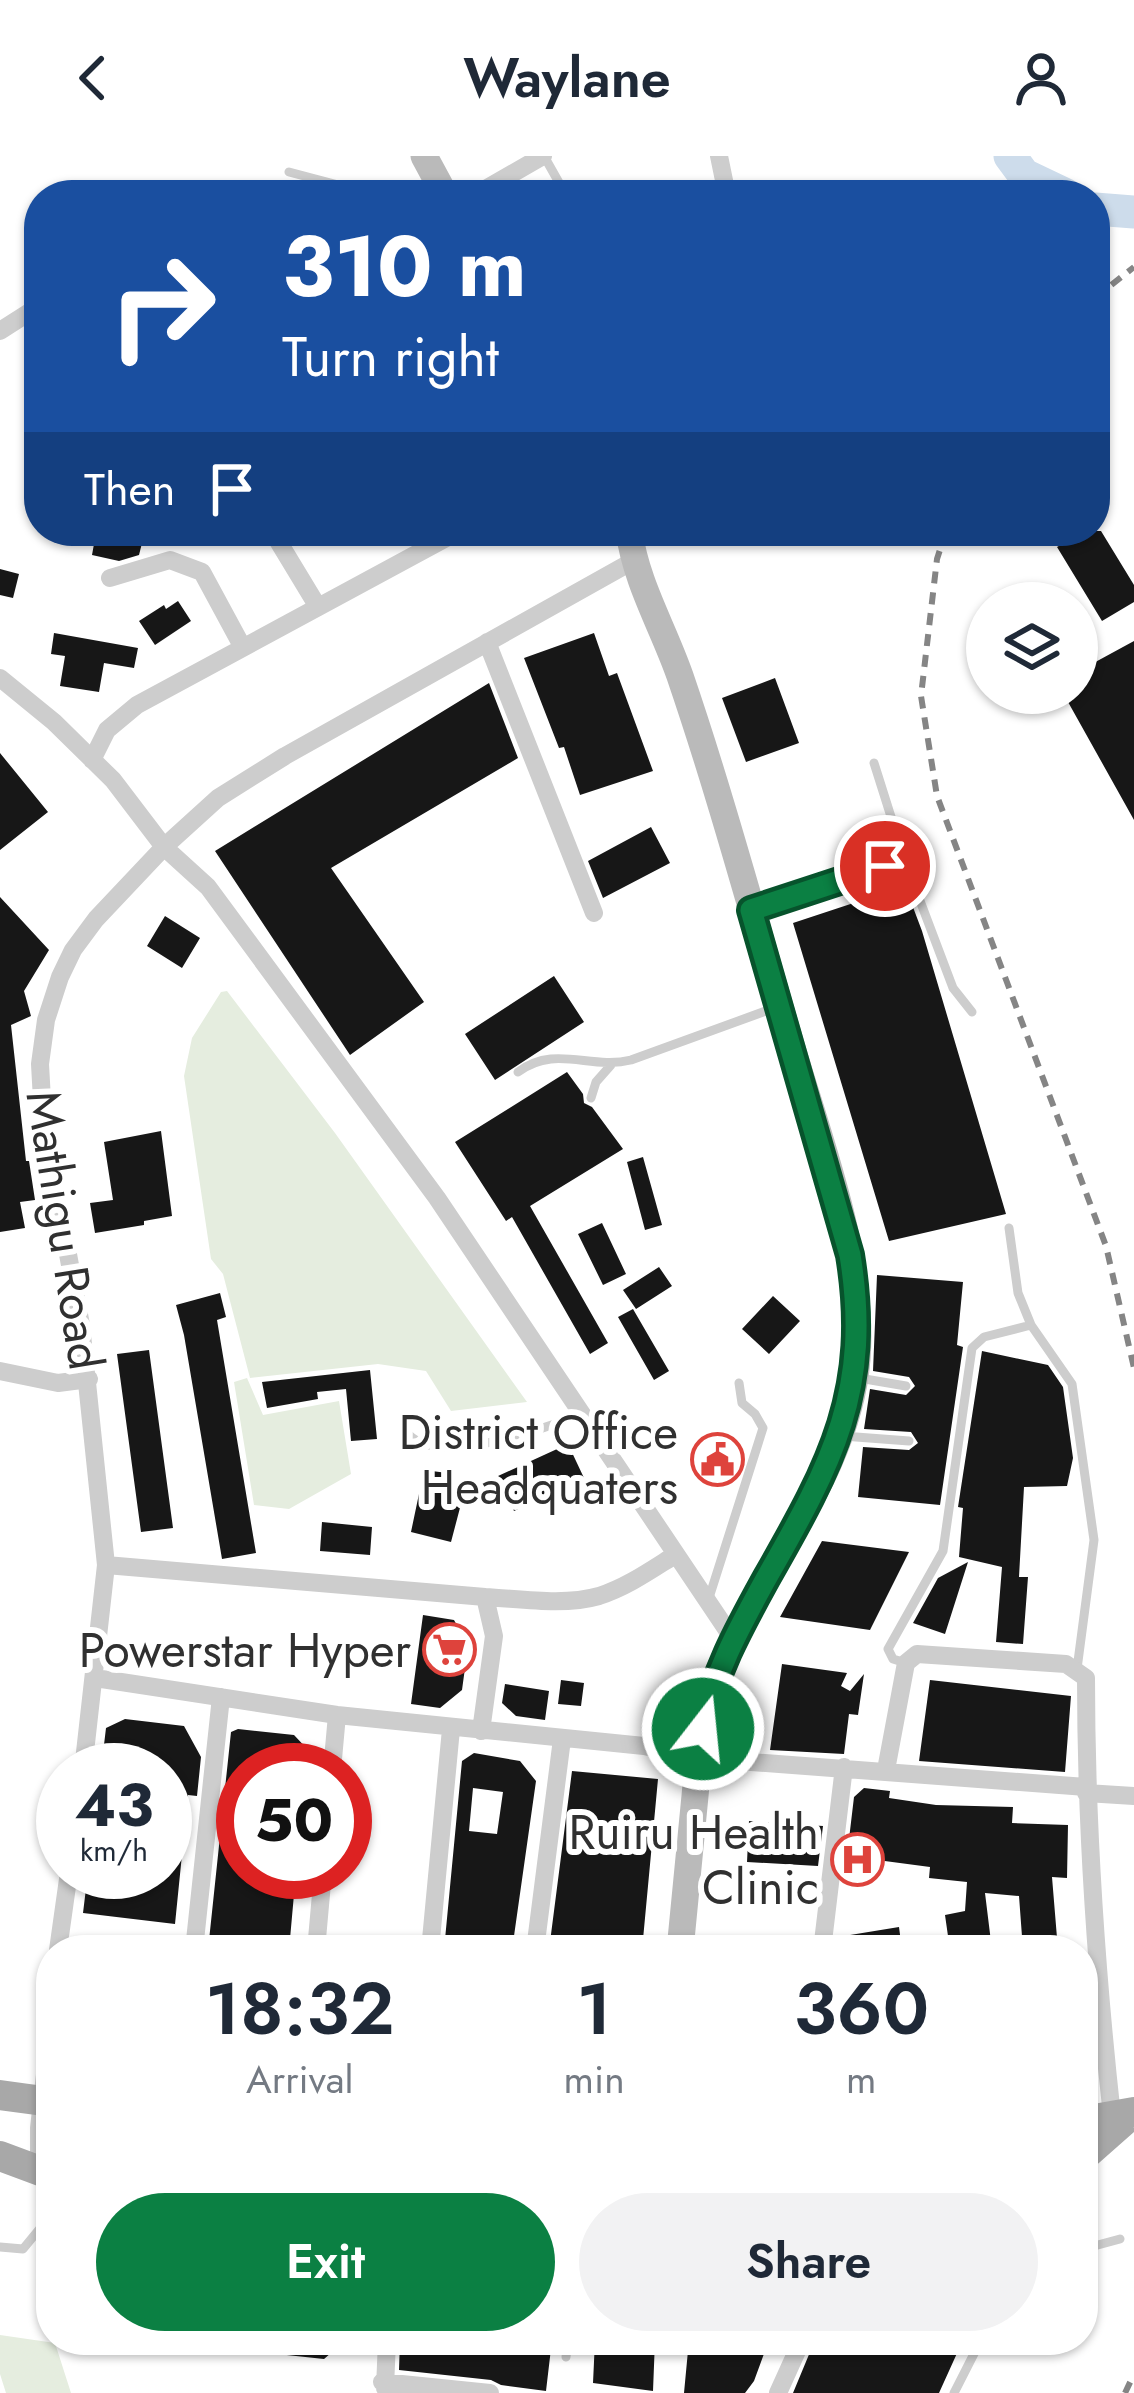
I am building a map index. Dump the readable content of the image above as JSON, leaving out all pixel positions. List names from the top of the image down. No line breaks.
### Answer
{"streets":{"street":["Mathigu Road"]},"places":{"public building":["District Office Headquaters"],"supermarket":["Powerstar Hyper"],"hospital":["Ruiru Health Clinic"]},"page":{"header":"Waylane","turn":["310 m","Turn right"],"then":"Then","speed":"43 km/h","limit":"50","eta":["18:32","Arrival","1","min","360","m"],"buttons":["Exit","Share"]}}
